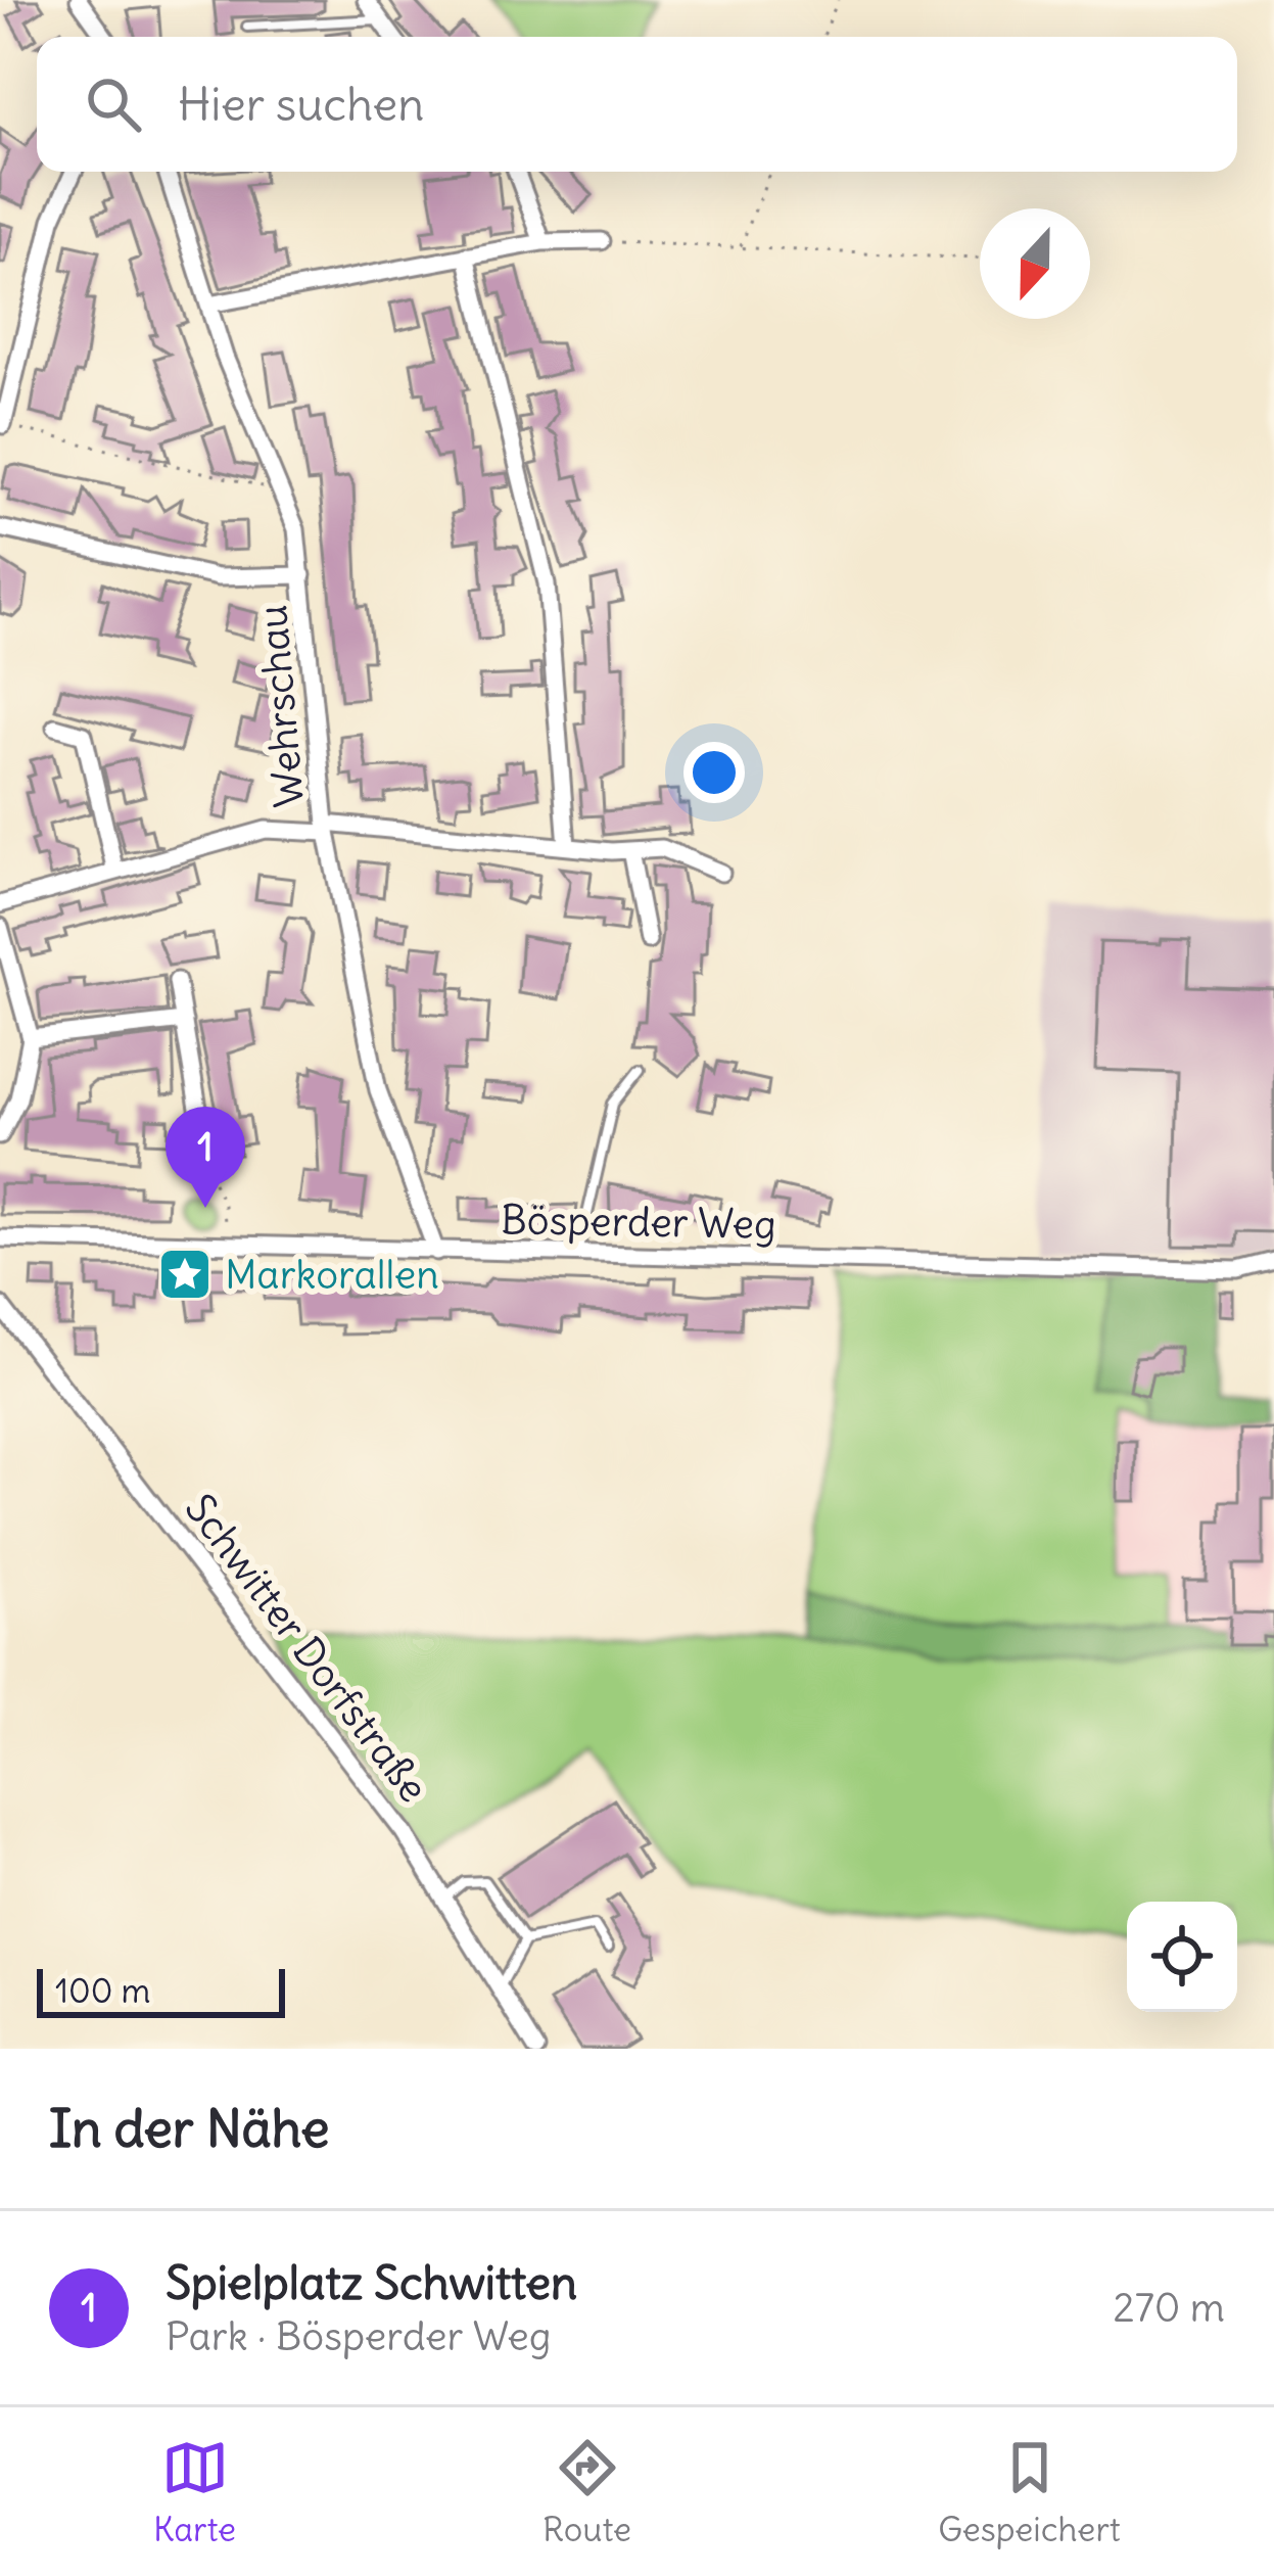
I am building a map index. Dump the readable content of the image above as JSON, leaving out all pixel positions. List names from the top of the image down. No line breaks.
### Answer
{"streets":{"street":["Wehrschau","Bösperder Weg","Schwitter Dorfstraße"]},"crossings":[["Wehrschau","Bösperder Weg"]],"places":{"place":["Markorallen"]},"scale_bar":"100 m","north":"bottom","page":{"search":"Hier suchen","pins":"1","scale":"100 m","heading":"In der Nähe","list":[{"mark":"1","name":"Spielplatz Schwitten","note":"Park · Bösperder Weg","value":"270 m"}],"nav":["Karte","Route","Gespeichert"]}}
